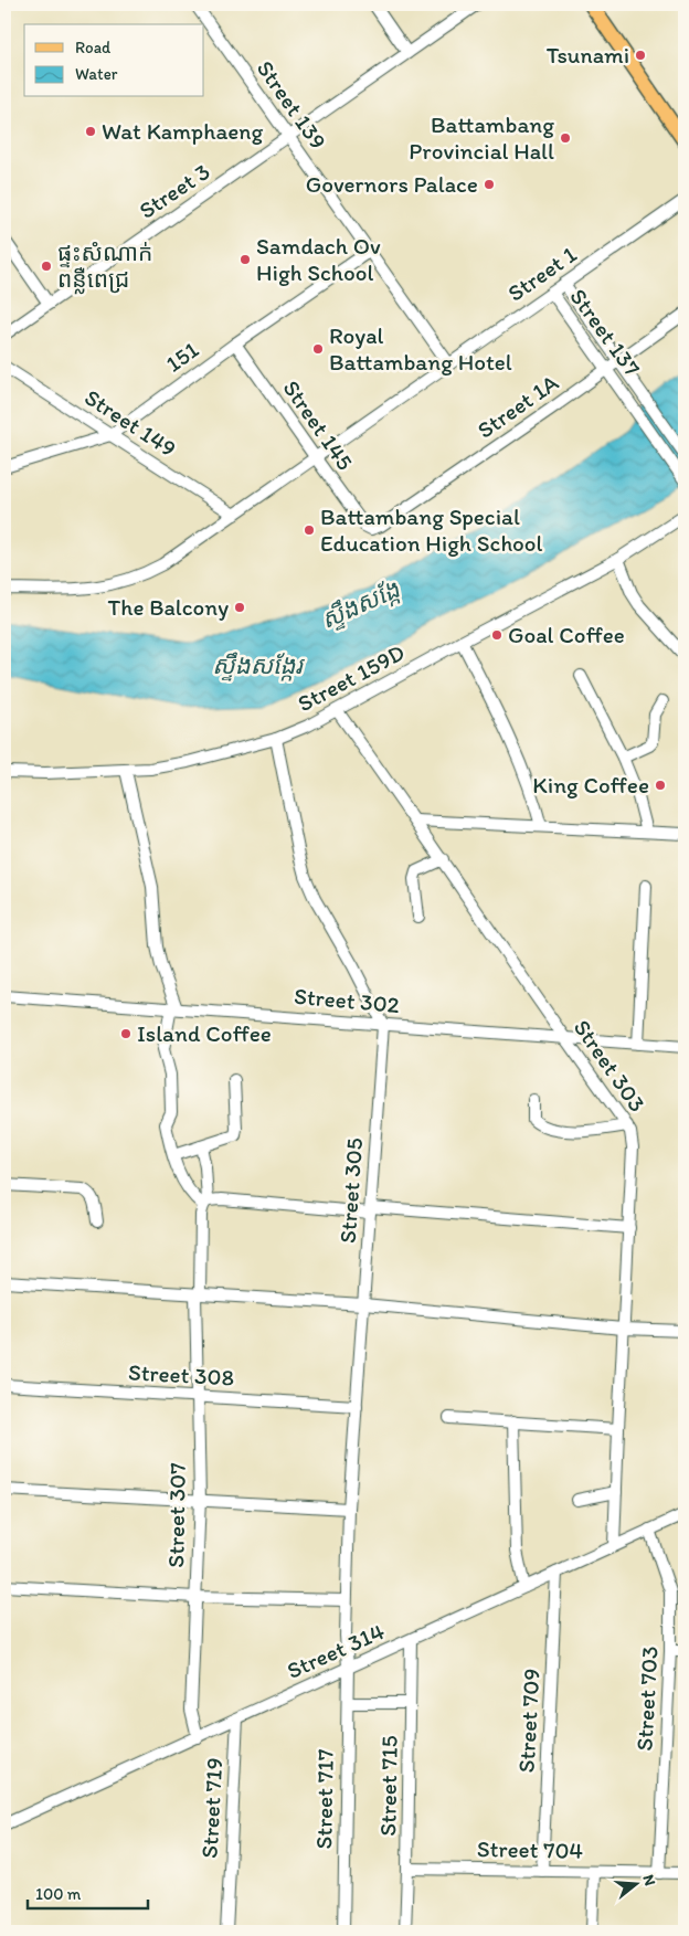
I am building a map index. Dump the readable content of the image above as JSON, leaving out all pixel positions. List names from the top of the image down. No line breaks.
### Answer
{"streets":{"street":["Street 139","Street 3","Street 1","Street 137","151","Street 1A","Street 149","Street 145","Street 159D","Street 302","Street 303","Street 305","Street 308","Street 307","Street 314","Street 703","Street 709","Street 715","Street 717","Street 719","Street 704"]},"crossings":[["Street 139","Street 3"],["Street 139","Street 1"],["Street 139","151"],["Street 1","Street 137"],["Street 1","Street 149"],["Street 1","Street 145"],["Street 137","Street 1A"],["151","Street 149"],["151","Street 145"],["Street 1A","Street 145"],["Street 159D","Street 303"],["Street 302","Street 303"],["Street 302","Street 305"],["Street 303","Street 314"],["Street 305","Street 308"],["Street 305","Street 314"],["Street 305","Street 717"],["Street 308","Street 307"],["Street 307","Street 314"],["Street 314","Street 703"],["Street 314","Street 709"],["Street 314","Street 715"],["Street 314","Street 717"],["Street 314","Street 719"],["Street 703","Street 704"],["Street 709","Street 704"],["Street 715","Street 704"]],"water":["ស្ទឹងសង្កែ","ស្ទឹងសង្កែរ"],"places":["Tsunami","Wat Kamphaeng","Battambang Provincial Hall","Governors Palace","Samdach Ov High School","ផ្ទះសំណាក់ ពន្លឺពេជ្រ","Royal Battambang Hotel","Battambang Special Education High School","The Balcony","Goal Coffee","King Coffee","Island Coffee"],"legend":["Road","Water"],"scale_bar":"100 m","north":"right"}
